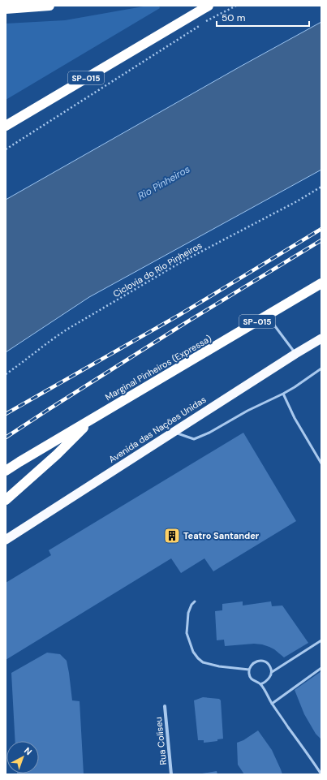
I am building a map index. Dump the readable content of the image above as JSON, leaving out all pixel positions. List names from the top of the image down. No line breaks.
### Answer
{"streets":{"highway":["SP-015","Marginal Pinheiros (Expressa)","Avenida das Nações Unidas"],"street":["Rua Coliseu"],"path":["Ciclovia do Rio Pinheiros"]},"water":["Rio Pinheiros"],"places":{"building":["Teatro Santander"]},"scale_bar":"50 m","north":"top right"}
